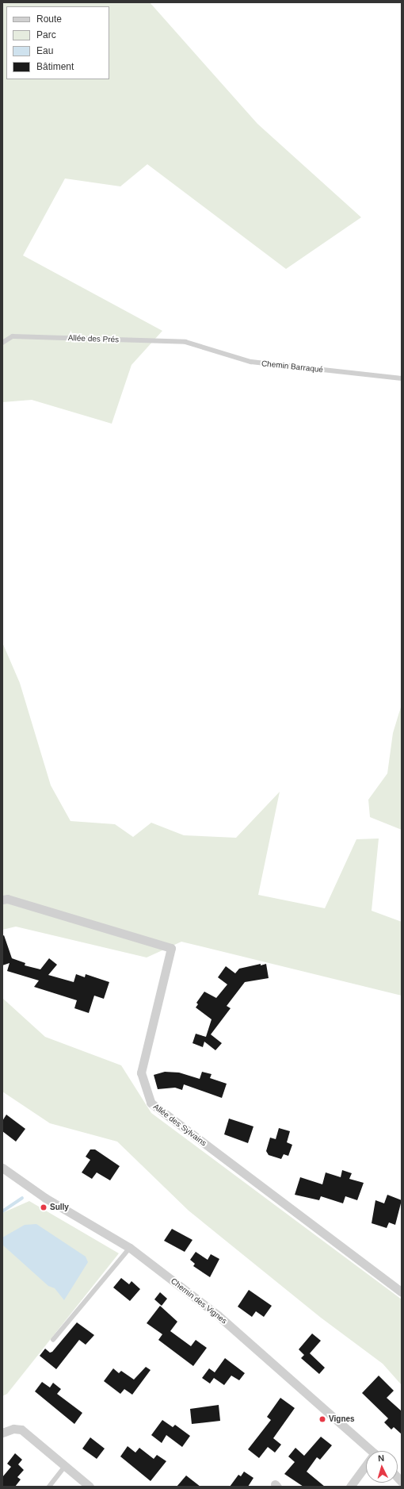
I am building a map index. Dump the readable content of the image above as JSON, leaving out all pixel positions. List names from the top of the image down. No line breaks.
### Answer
{"streets":{"street":["Allée des Sylvains","Chemin des Vignes"],"lane":["Allée des Prés","Chemin Barraqué"]},"crossings":[["Allée des Prés","Chemin Barraqué"]],"places":["Sully","Vignes"],"legend":["Route","Parc","Eau","Bâtiment"],"north":"top"}
